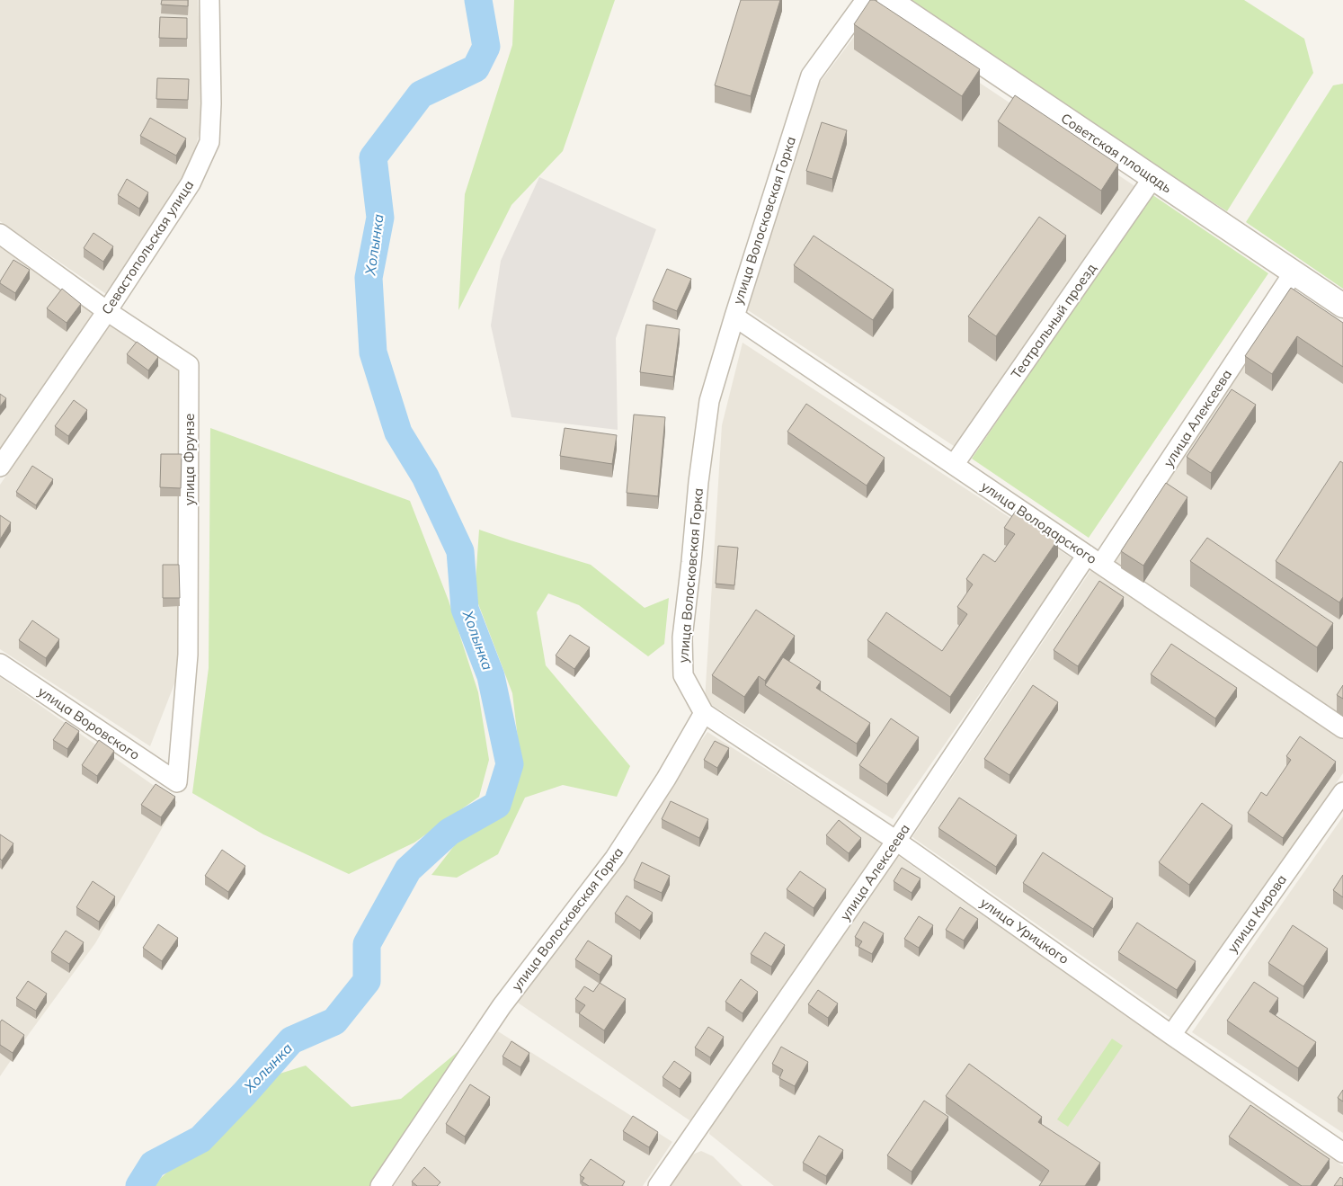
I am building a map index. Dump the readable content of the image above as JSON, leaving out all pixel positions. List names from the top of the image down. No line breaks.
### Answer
{"streets":{"street":["Советская площадь","улица Волосковская Горка","Севастопольская улица","Театральный проезд","улица Алексеева","улица Фрунзе","улица Володарского","улица Воровского","улица Кирова","улица Урицкого"]},"crossings":[["Советская площадь","Театральный проезд"],["Советская площадь","улица Алексеева"],["улица Волосковская Горка","улица Володарского"],["улица Волосковская Горка","улица Урицкого"],["Севастопольская улица","улица Фрунзе"],["Театральный проезд","улица Володарского"],["улица Алексеева","улица Володарского"],["улица Алексеева","улица Урицкого"],["улица Фрунзе","улица Воровского"],["улица Кирова","улица Урицкого"]],"water":["Холынка"]}
